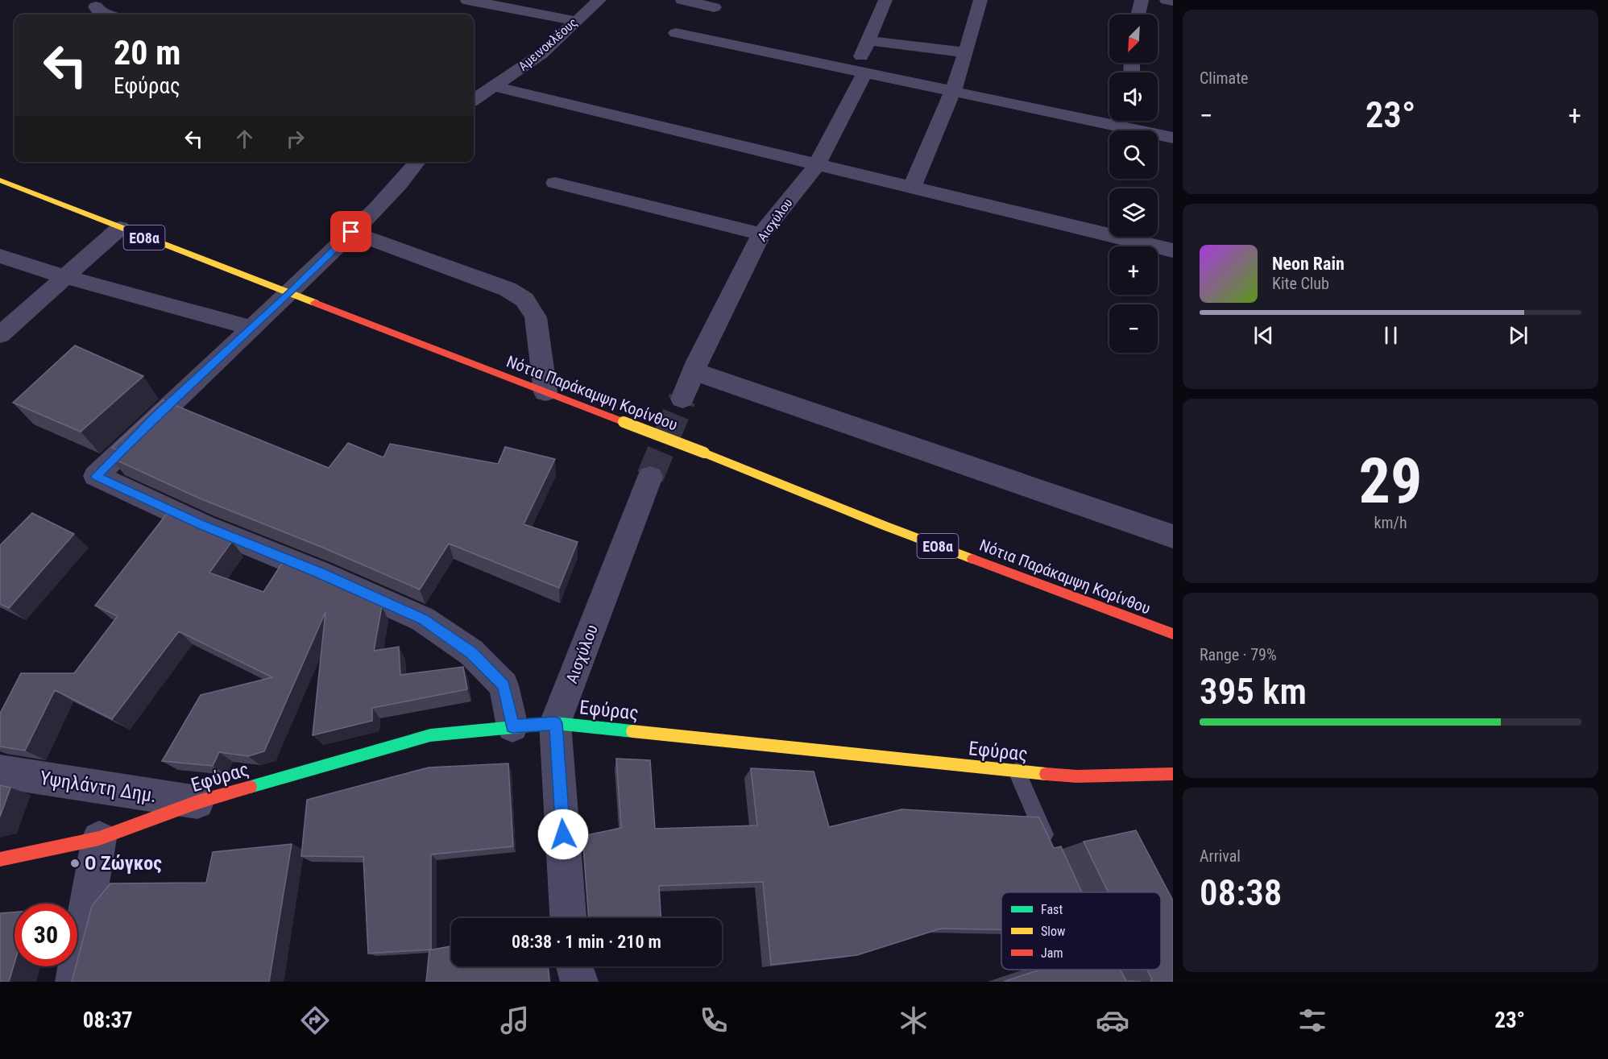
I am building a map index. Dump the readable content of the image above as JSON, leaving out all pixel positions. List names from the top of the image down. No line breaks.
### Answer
{"streets":{"main road":["ΕΟ8α","Νότια Παράκαμψη Κορίνθου","Εφύρας"],"street":["Αμεινοκλέους","Αισχύλου","Υψηλάντη Δημ."]},"crossings":[["Αισχύλου","Εφύρας"],["Εφύρας","Υψηλάντη Δημ."]],"places":["Ο Ζώγκος"],"legend":["Fast","Slow","Jam"],"north":"bottom left","page":{"tile":["Climate",["29","km/h"],["Range · 79%","395 km"],["Arrival","08:38"]],"map_buttons":["+","−"],"turn":["20 m","Εφύρας"],"heat":["−","23°","+"],"song":["Neon Rain","Kite Club"],"limit":"30","trip":"08:38 · 1 min · 210 m","tabs":["08:37","23°"]}}
